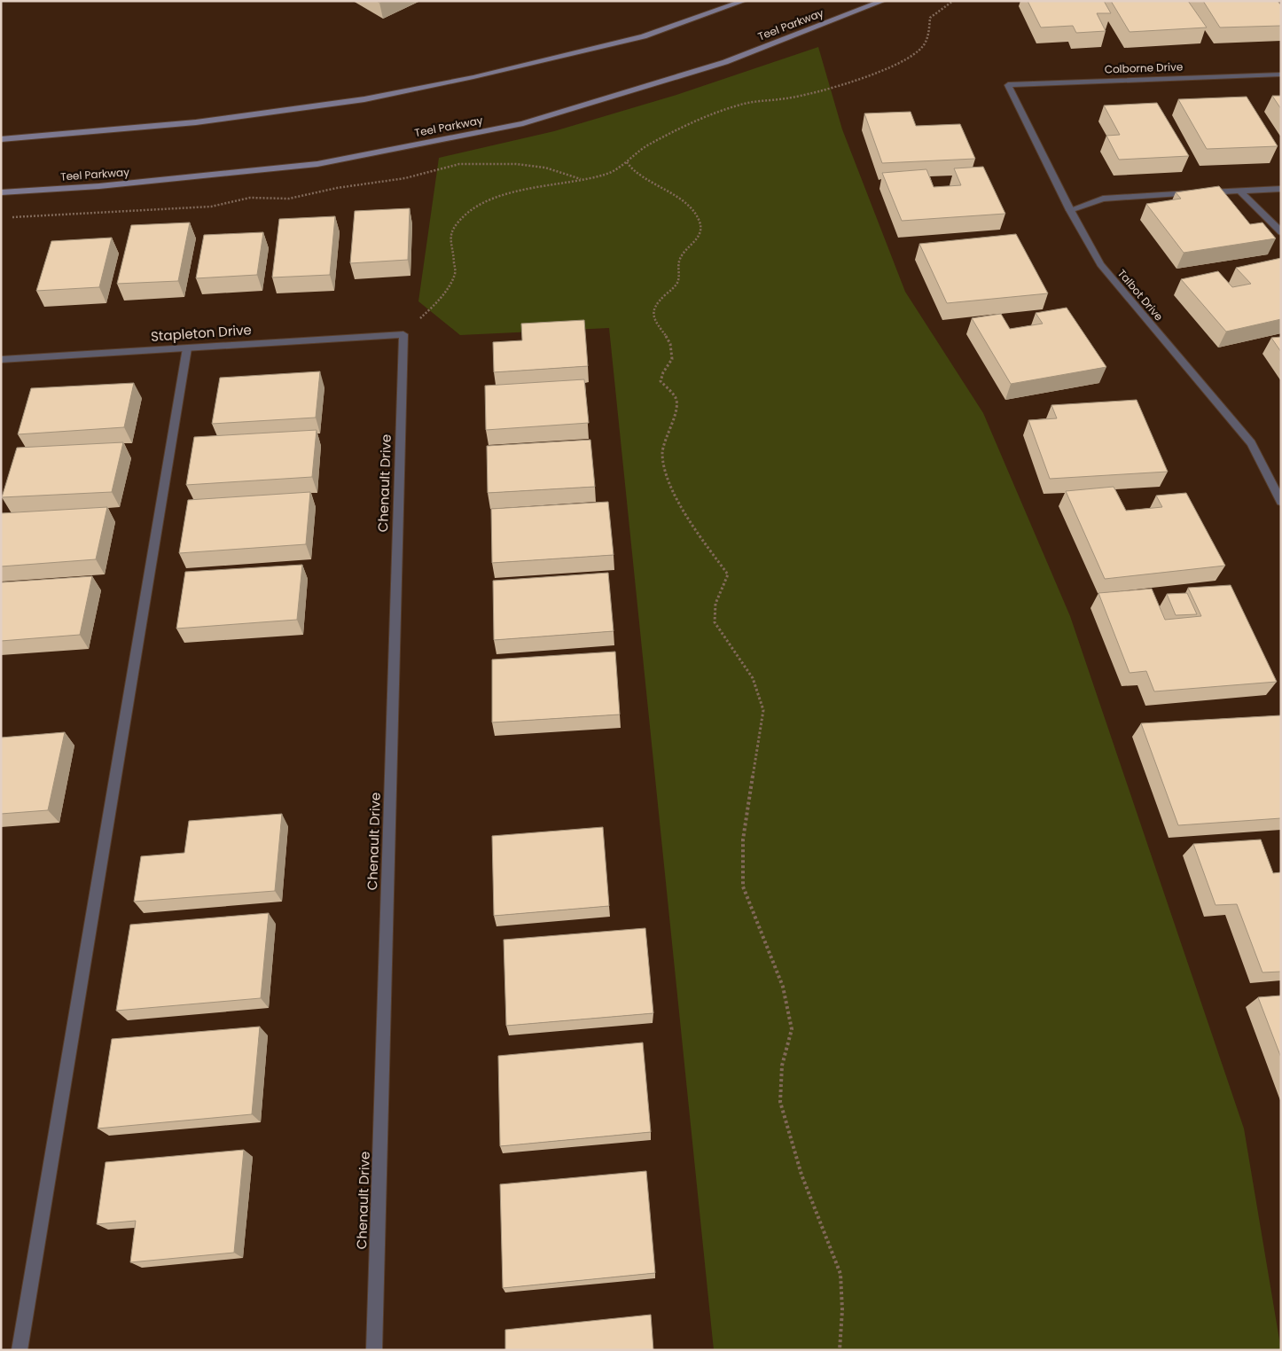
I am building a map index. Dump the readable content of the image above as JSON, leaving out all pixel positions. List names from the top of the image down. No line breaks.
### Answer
{"streets":{"main road":["Teel Parkway"],"street":["Colborne Drive","Talbot Drive","Stapleton Drive","Chenault Drive"]},"crossings":[["Colborne Drive","Talbot Drive"],["Stapleton Drive","Chenault Drive"]]}
